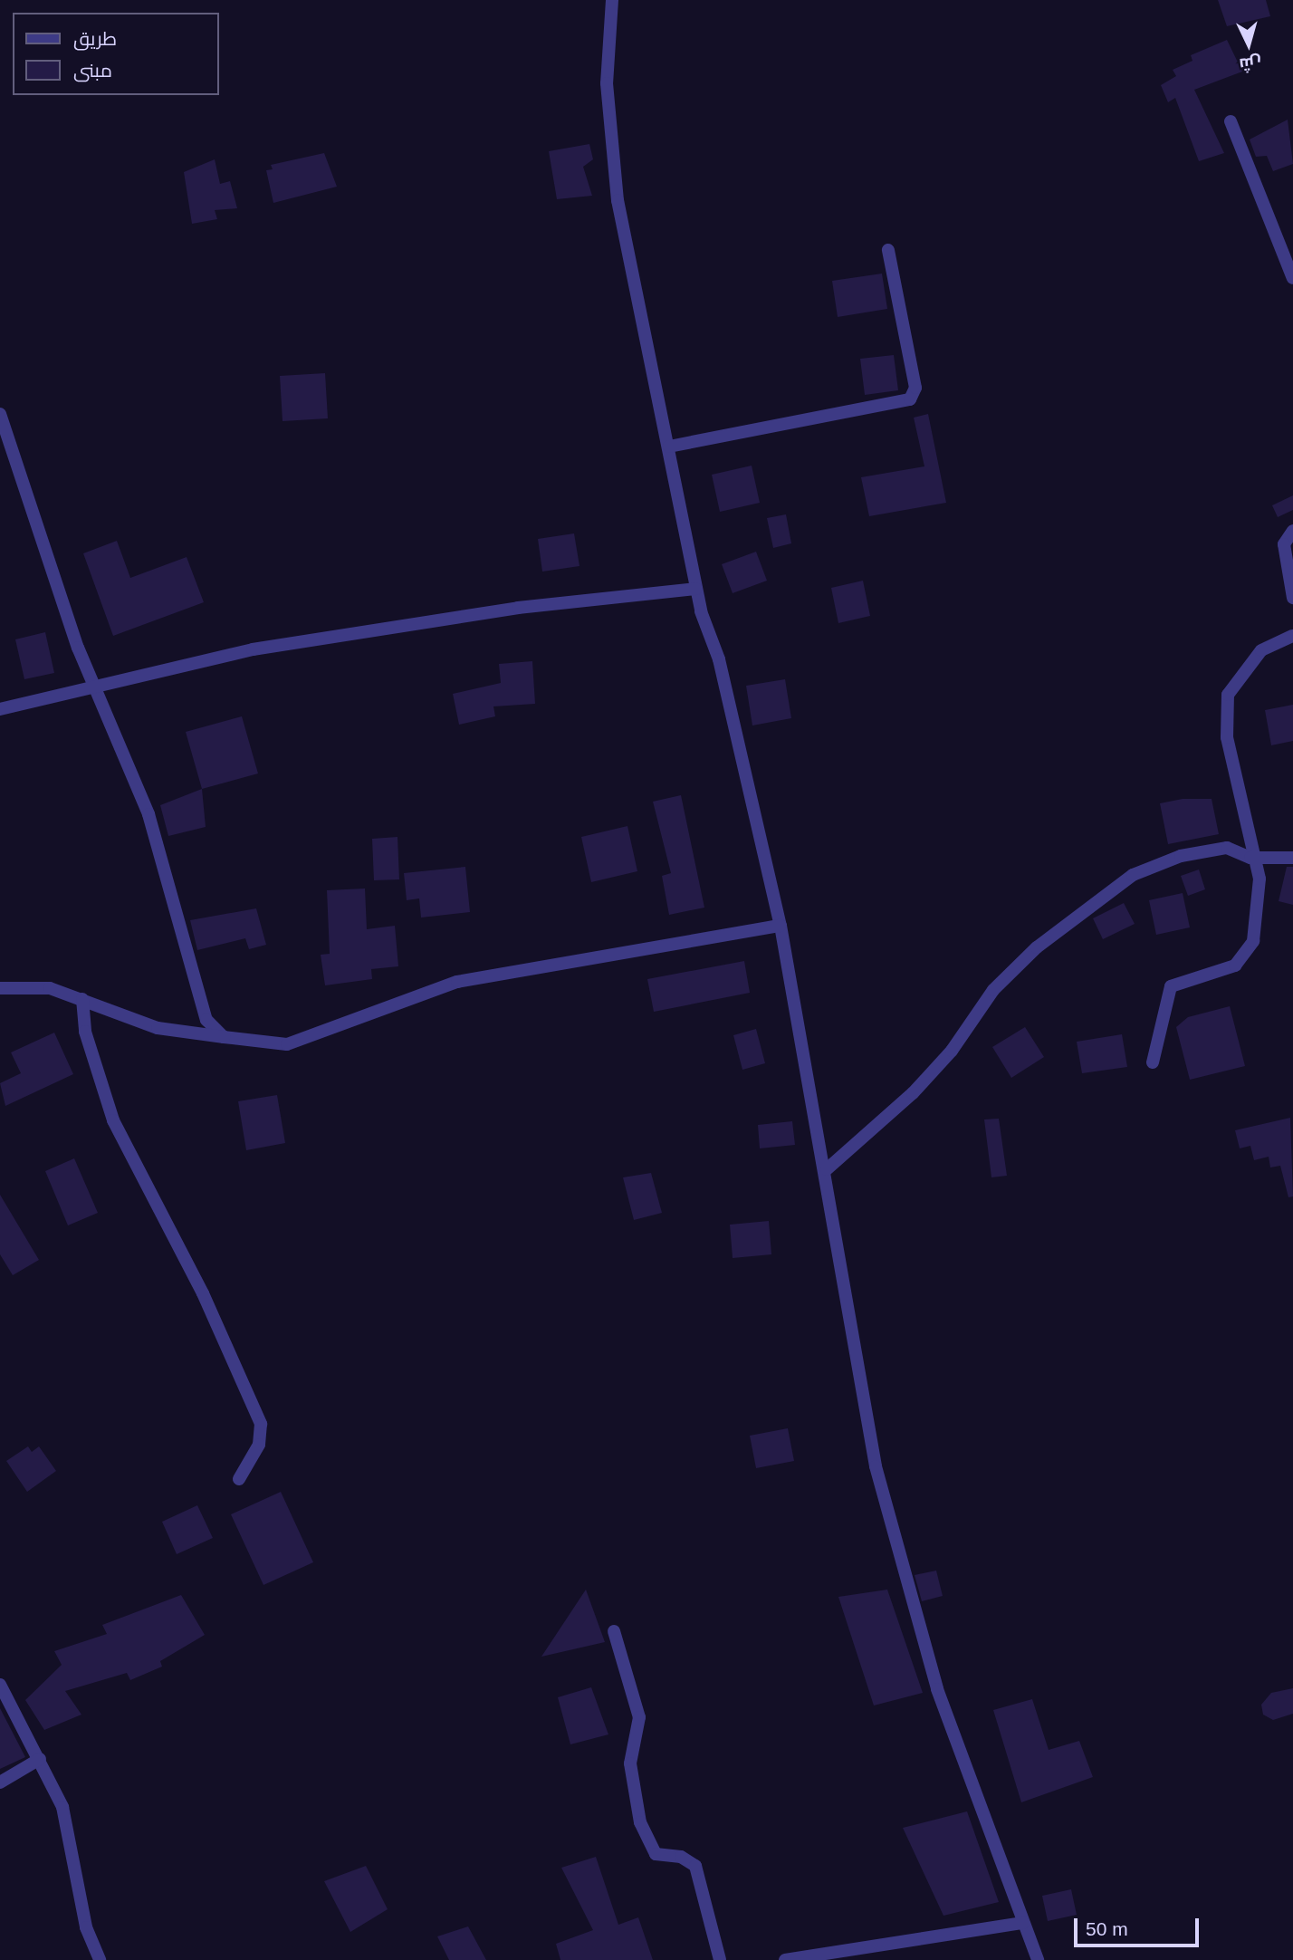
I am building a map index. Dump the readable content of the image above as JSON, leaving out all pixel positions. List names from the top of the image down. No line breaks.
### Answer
{"legend":["طريق","مبنى"],"scale_bar":"50 m","north":"bottom"}
